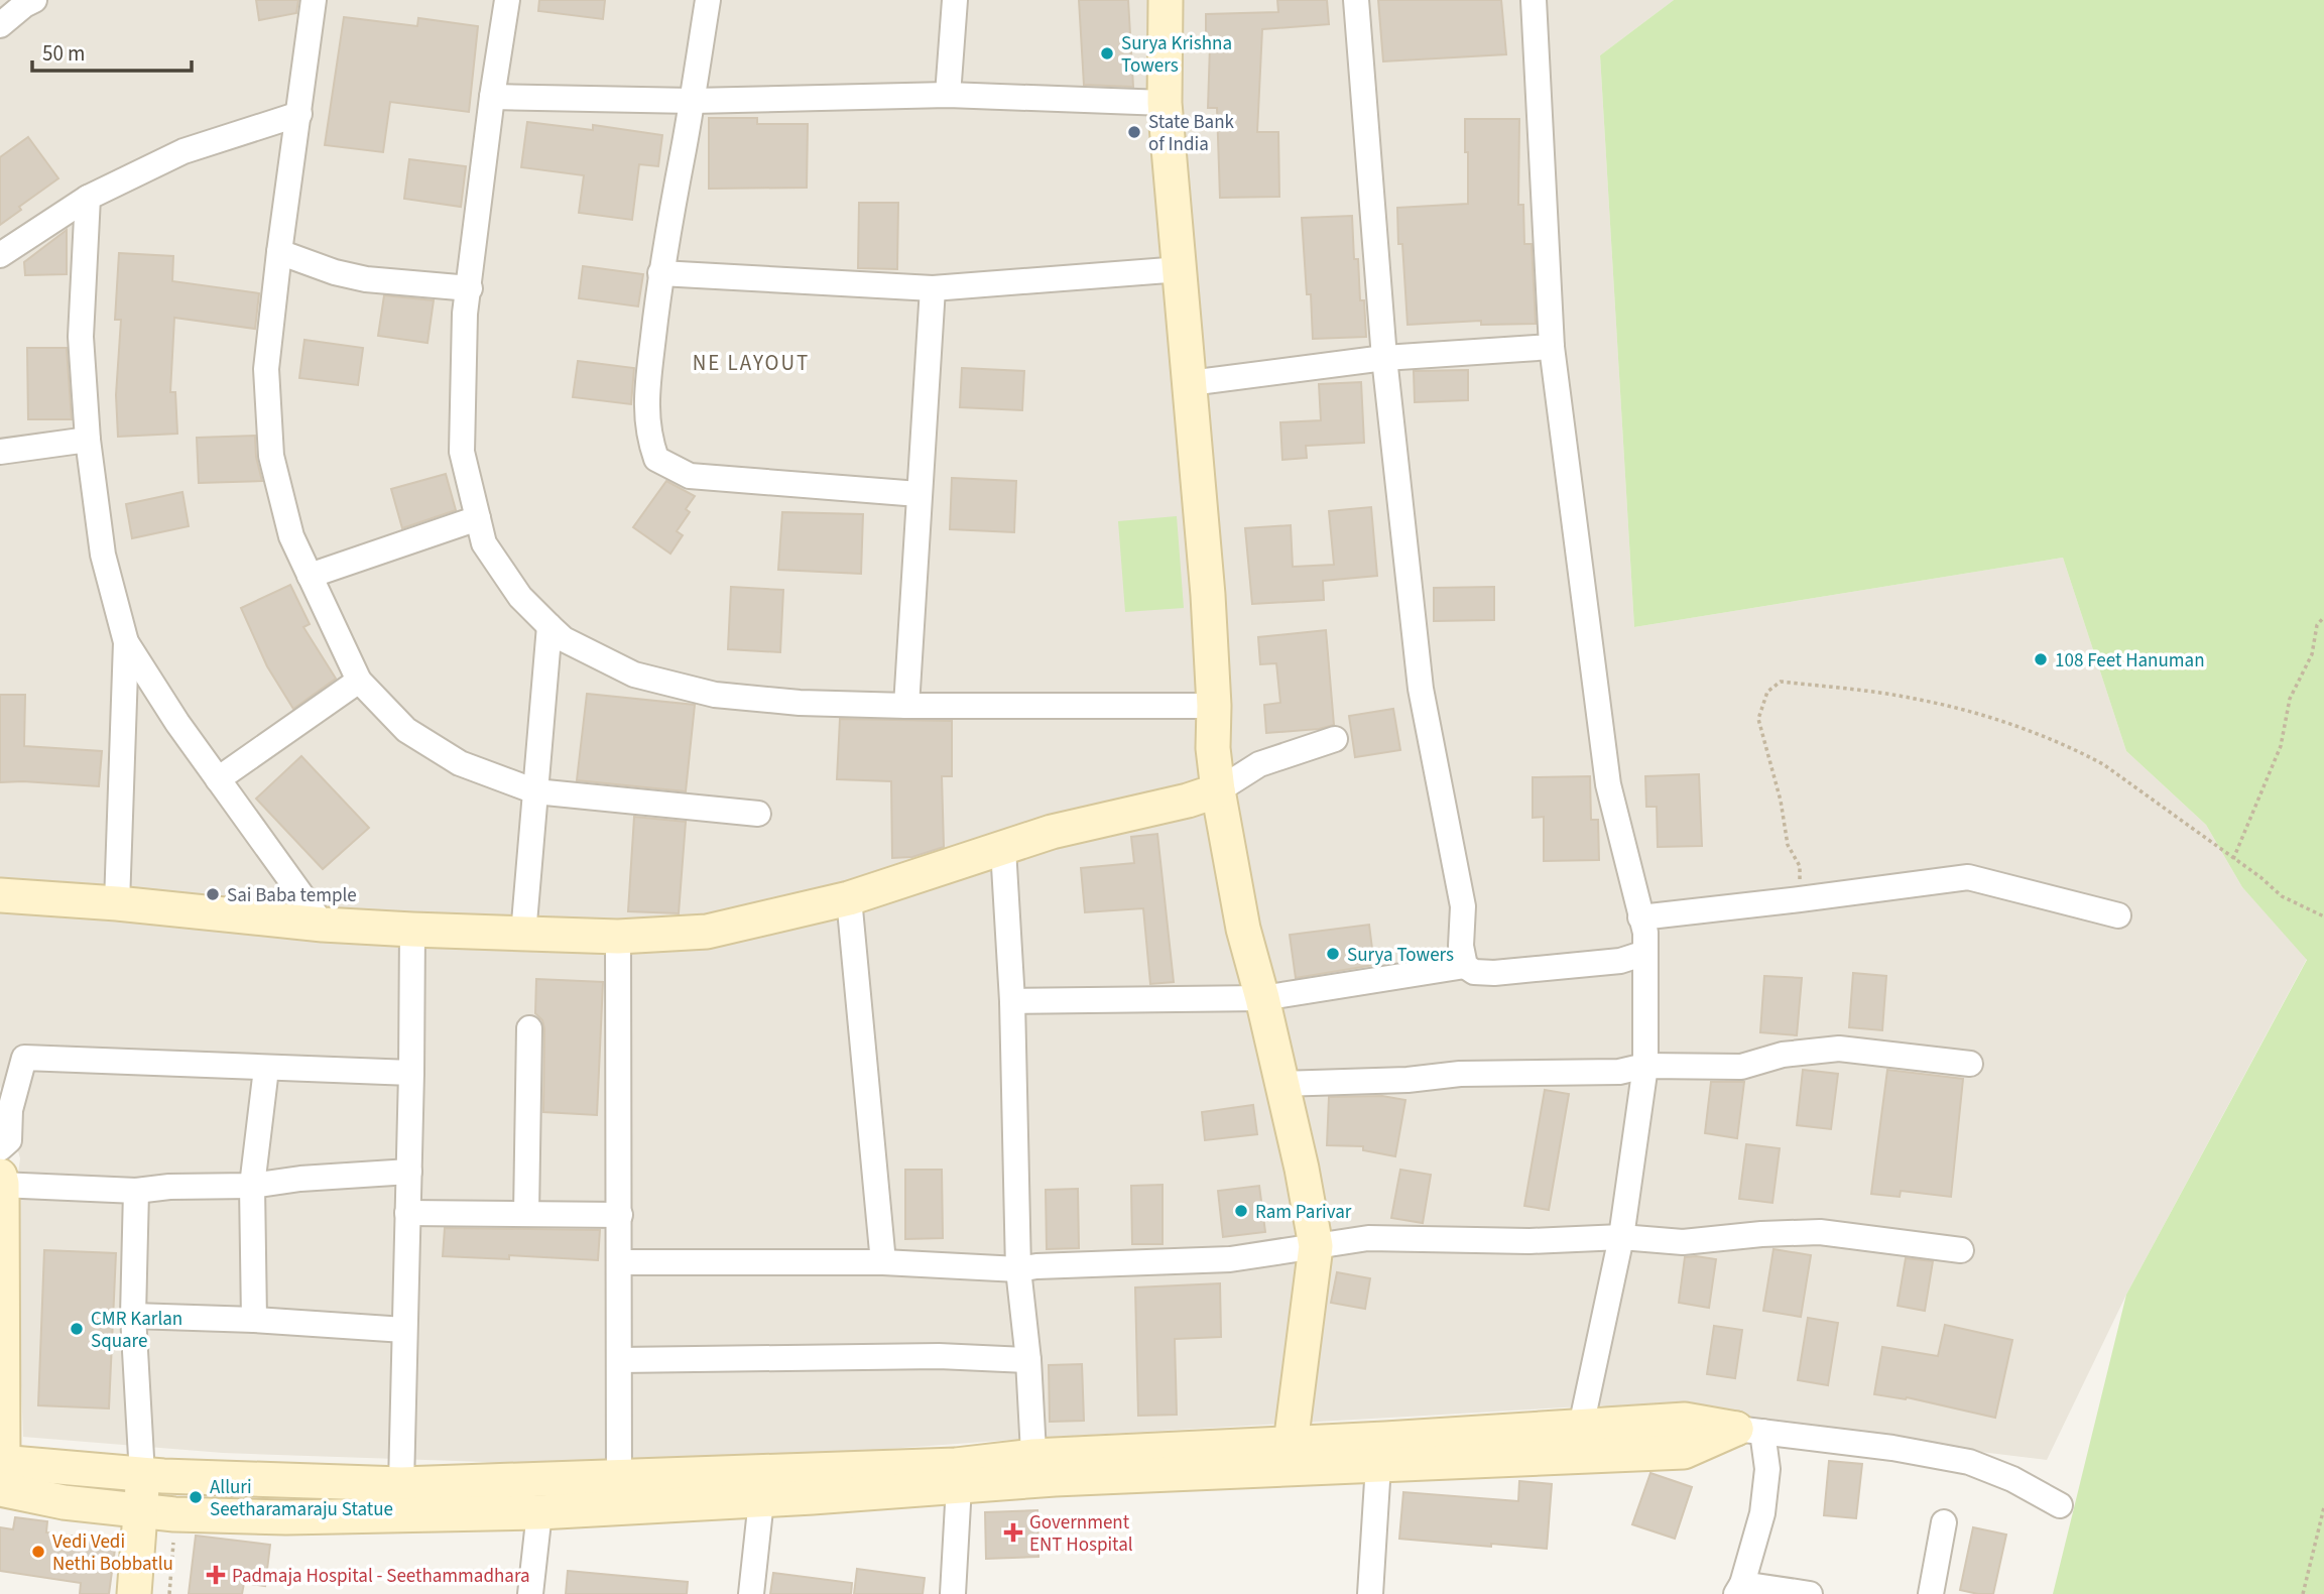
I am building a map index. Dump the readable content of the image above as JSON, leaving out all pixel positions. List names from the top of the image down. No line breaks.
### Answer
{"districts":["NE LAYOUT"],"places":{"other":["Surya Krishna Towers","State Bank of India","108 Feet Hanuman","Sai Baba temple","Surya Towers","Ram Parivar","CMR Karlan Square","Alluri Seetharamaraju Statue","Vedi Vedi Nethi Bobbatlu"],"health":["Government ENT Hospital","Padmaja Hospital - Seethammadhara"]},"scale_bar":"50 m"}
